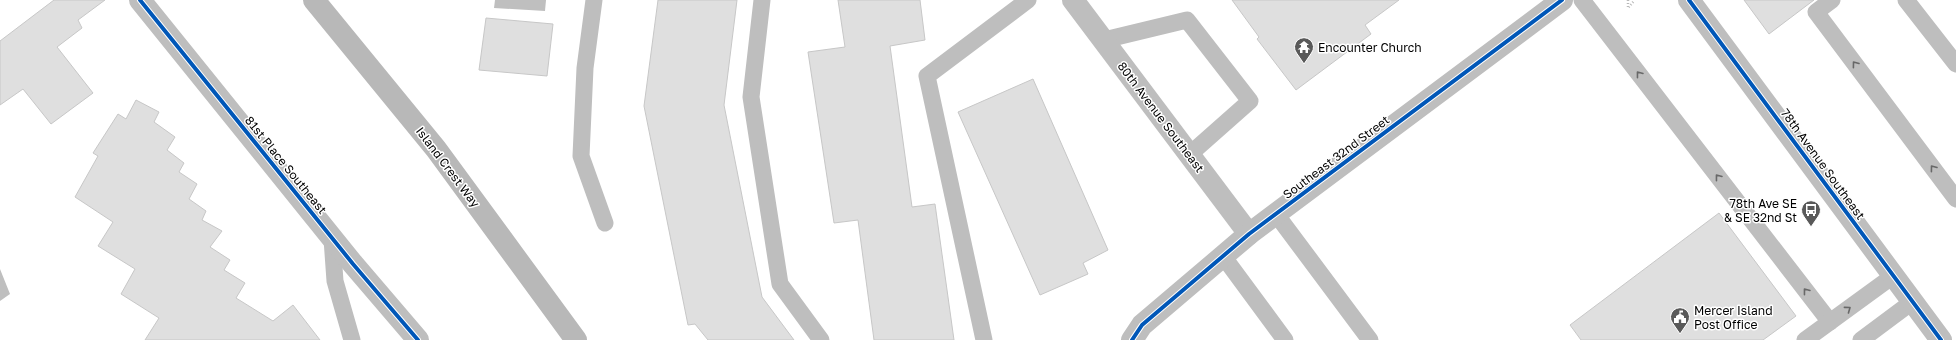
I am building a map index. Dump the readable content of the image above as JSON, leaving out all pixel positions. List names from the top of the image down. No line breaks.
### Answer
{"streets":{"main road":["Island Crest Way"],"street":["80th Avenue Southeast","Southeast 32nd Street","78th Avenue Southeast","81st Place Southeast"]},"crossings":[["80th Avenue Southeast","Southeast 32nd Street"]],"places":{"temple":["Encounter Church"],"bus stop":["78th Ave SE & SE 32nd St"],"public building":["Mercer Island Post Office"]}}
